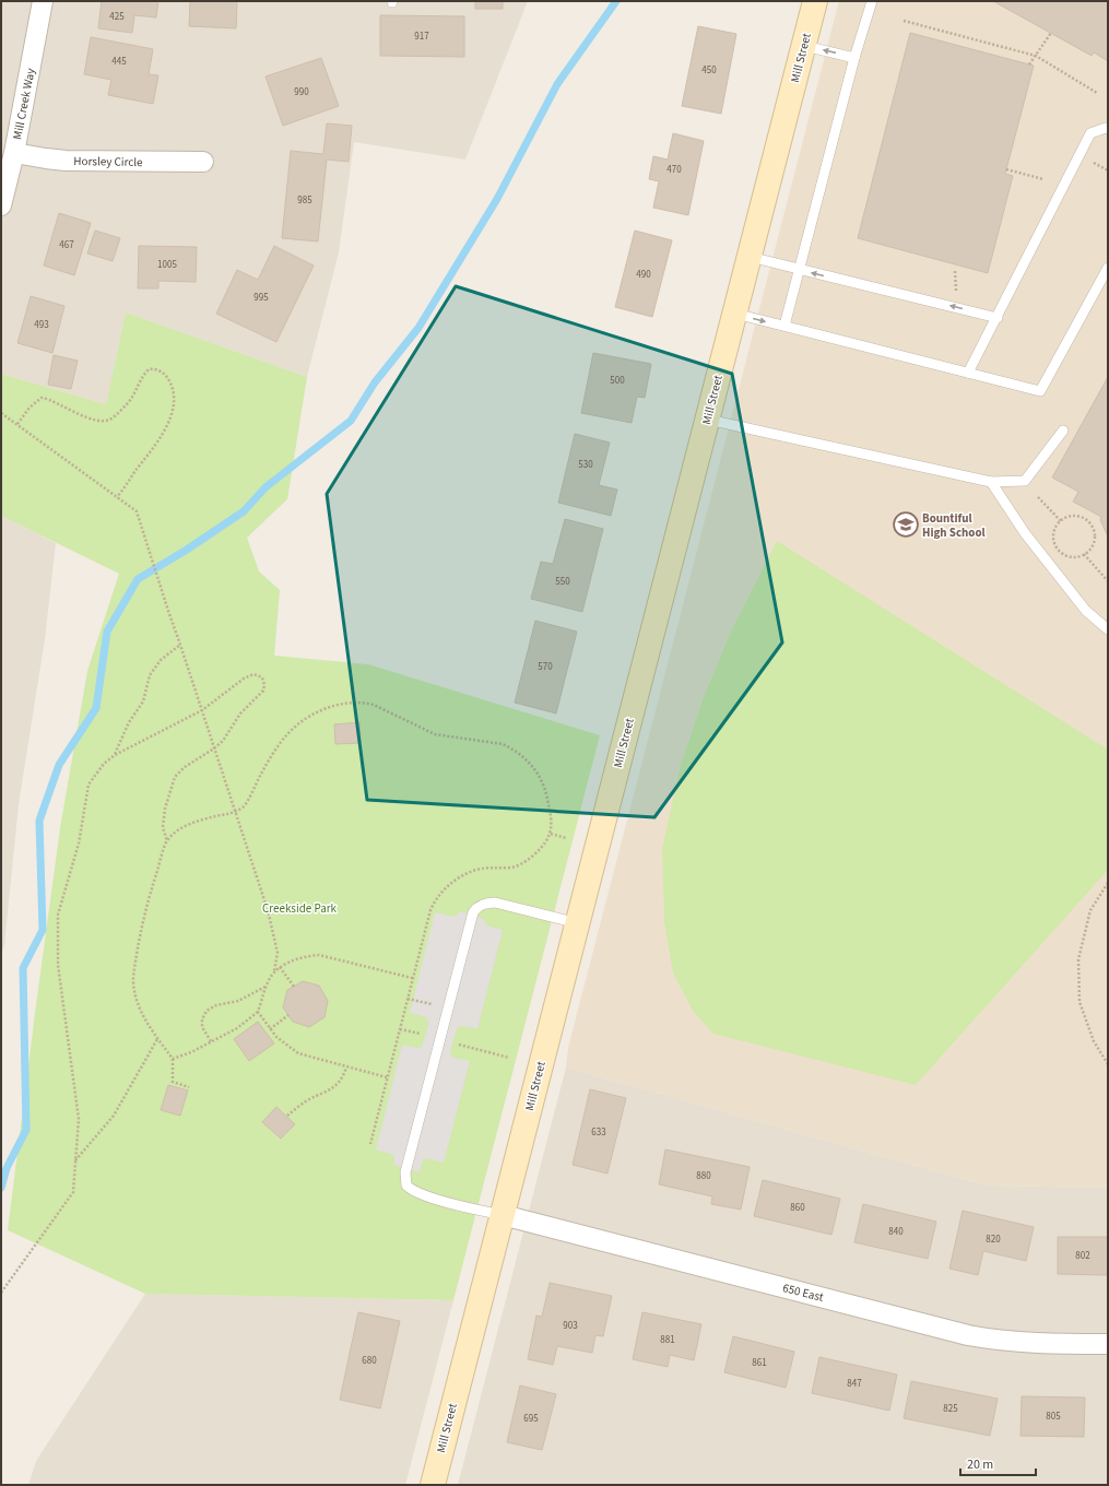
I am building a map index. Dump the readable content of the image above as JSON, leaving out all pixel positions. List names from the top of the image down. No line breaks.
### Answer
{"streets":{"street":["Mill Street","Mill Creek Way","Horsley Circle","650 East"]},"crossings":[["Mill Street","650 East"],["Mill Creek Way","Horsley Circle"]],"parks":["Creekside Park"],"places":{"school or university":["Bountiful High School"]},"house_numbers":["425","917","445","450","990","470","985","467","1005","490","995","493","500","530","550","570","633","880","860","840","820","802","903","881","680","861","847","825","805","695"],"scale_bar":"20 m"}
